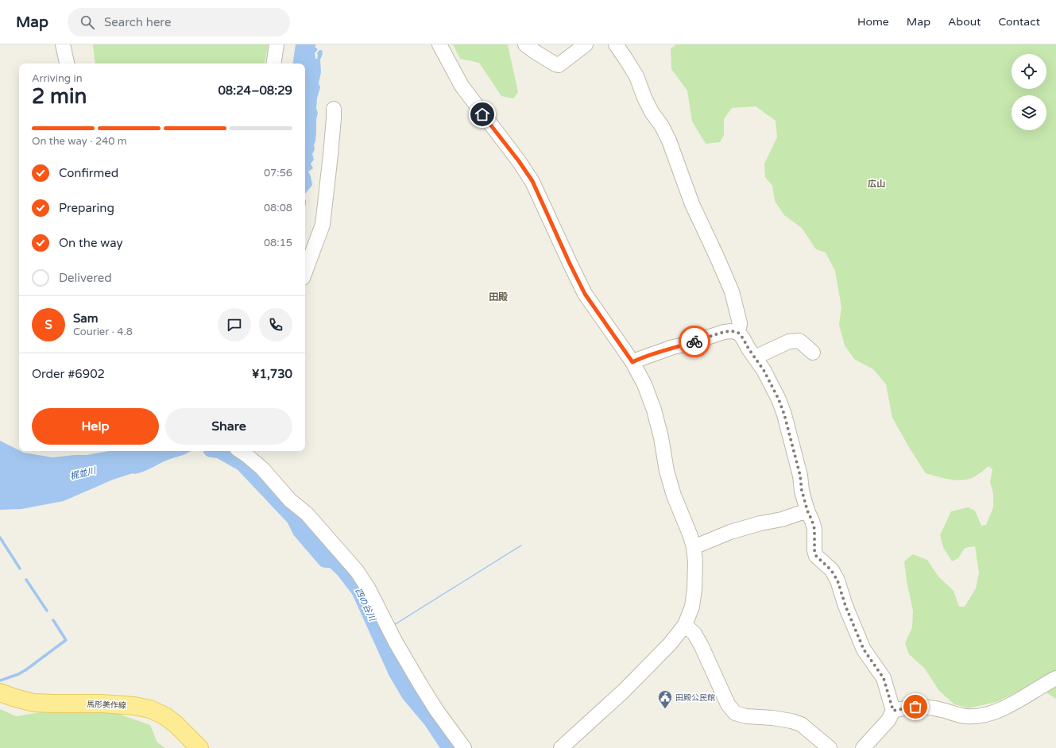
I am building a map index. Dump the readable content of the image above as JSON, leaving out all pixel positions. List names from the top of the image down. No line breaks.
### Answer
{"streets":{"main road":["馬形美作線"]},"districts":["広山","田殿"],"water":["梶並川","四の谷川"],"places":{"public building":["田殿公民館"]},"page":{"header":"Map","search":"Search here","nav":["Home","Map","About","Contact"],"heading":["2 min","Arriving in","08:24–08:29"],"panel":["Sam","Courier · 4.8","Order #6902","¥1,730"],"bar":"On the way · 240 m","list":[["Confirmed","07:56"],["Preparing","08:08"],["On the way","08:15"],"Delivered"],"round":"S","buttons":["Help","Share"]}}
